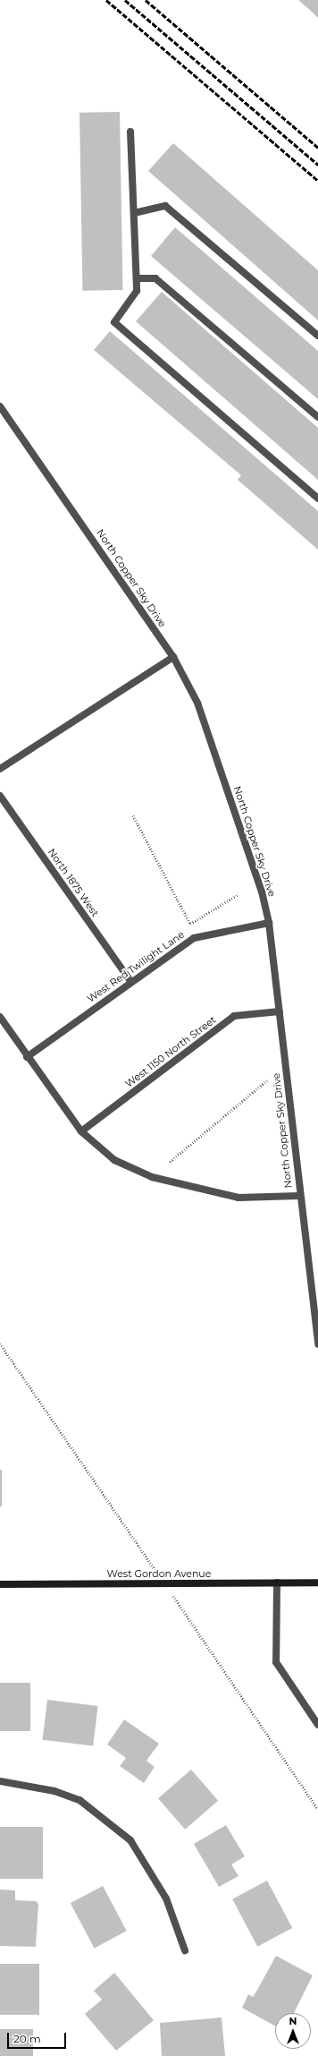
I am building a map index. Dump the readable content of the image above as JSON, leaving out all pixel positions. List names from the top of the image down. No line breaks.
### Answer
{"streets":{"main road":["West Gordon Avenue"],"street":["North Copper Sky Drive","North 1875 West","West Red Twilight Lane","West 1150 North Street"]},"crossings":[["North Copper Sky Drive","West Red Twilight Lane"],["North Copper Sky Drive","West 1150 North Street"],["North 1875 West","West Red Twilight Lane"]],"scale_bar":"20 m","north":"top"}
